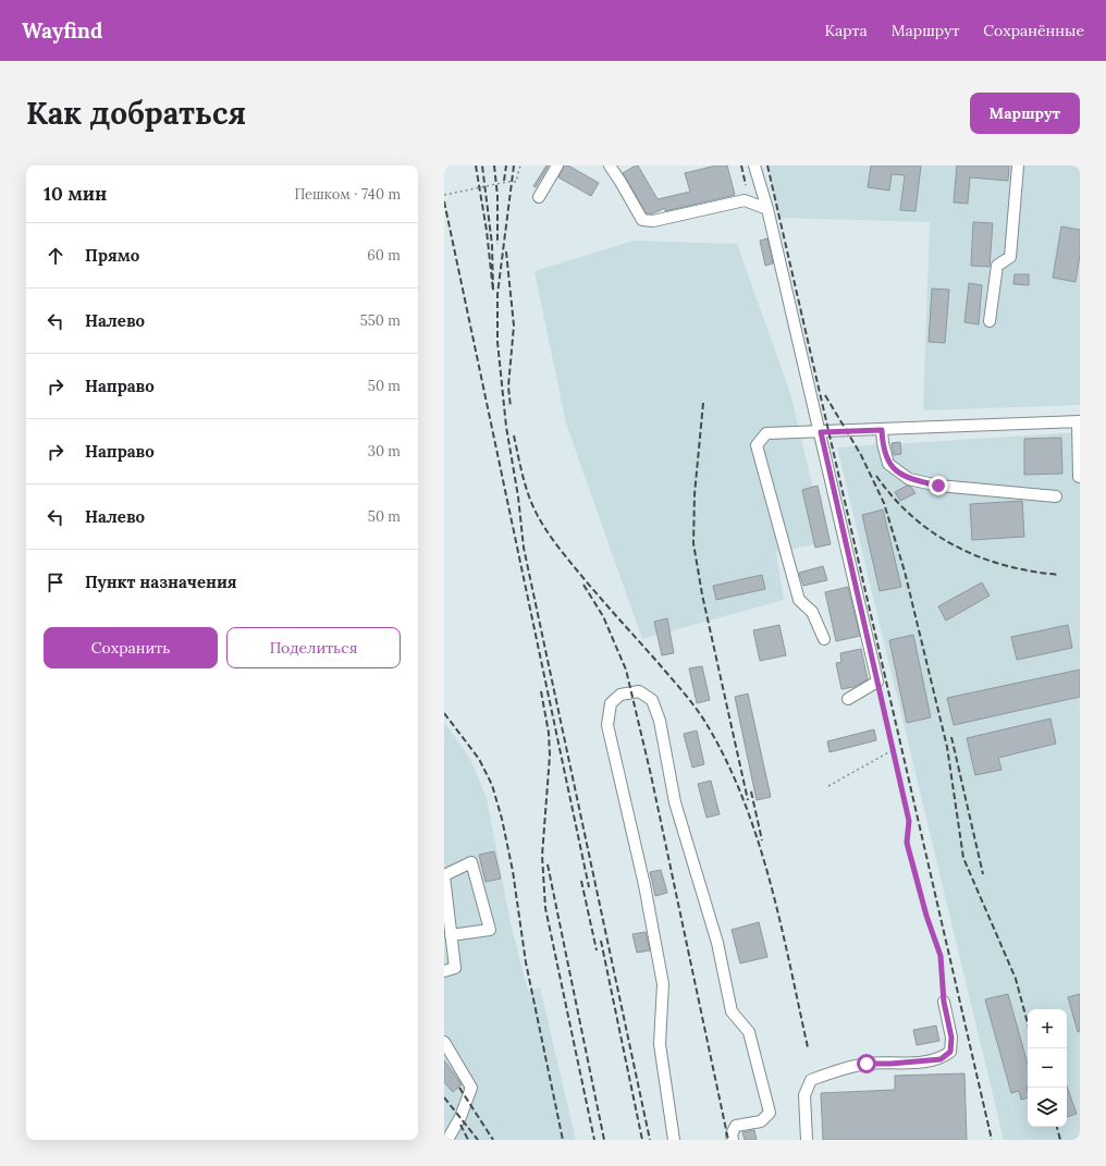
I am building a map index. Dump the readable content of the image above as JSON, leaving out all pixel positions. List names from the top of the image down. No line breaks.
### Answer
{"page":{"header":"Wayfind","nav":["Карта","Маршрут","Сохранённые"],"buttons":["Маршрут",["Сохранить","Поделиться"]],"title":"Как добраться","heading":["10 мин","Пешком · 740 m"],"list":[["Прямо","60 m"],["Налево","550 m"],["Направо","50 m"],["Направо","30 m"],["Налево","50 m"],"Пункт назначения"],"map_buttons":["+","−"]}}
